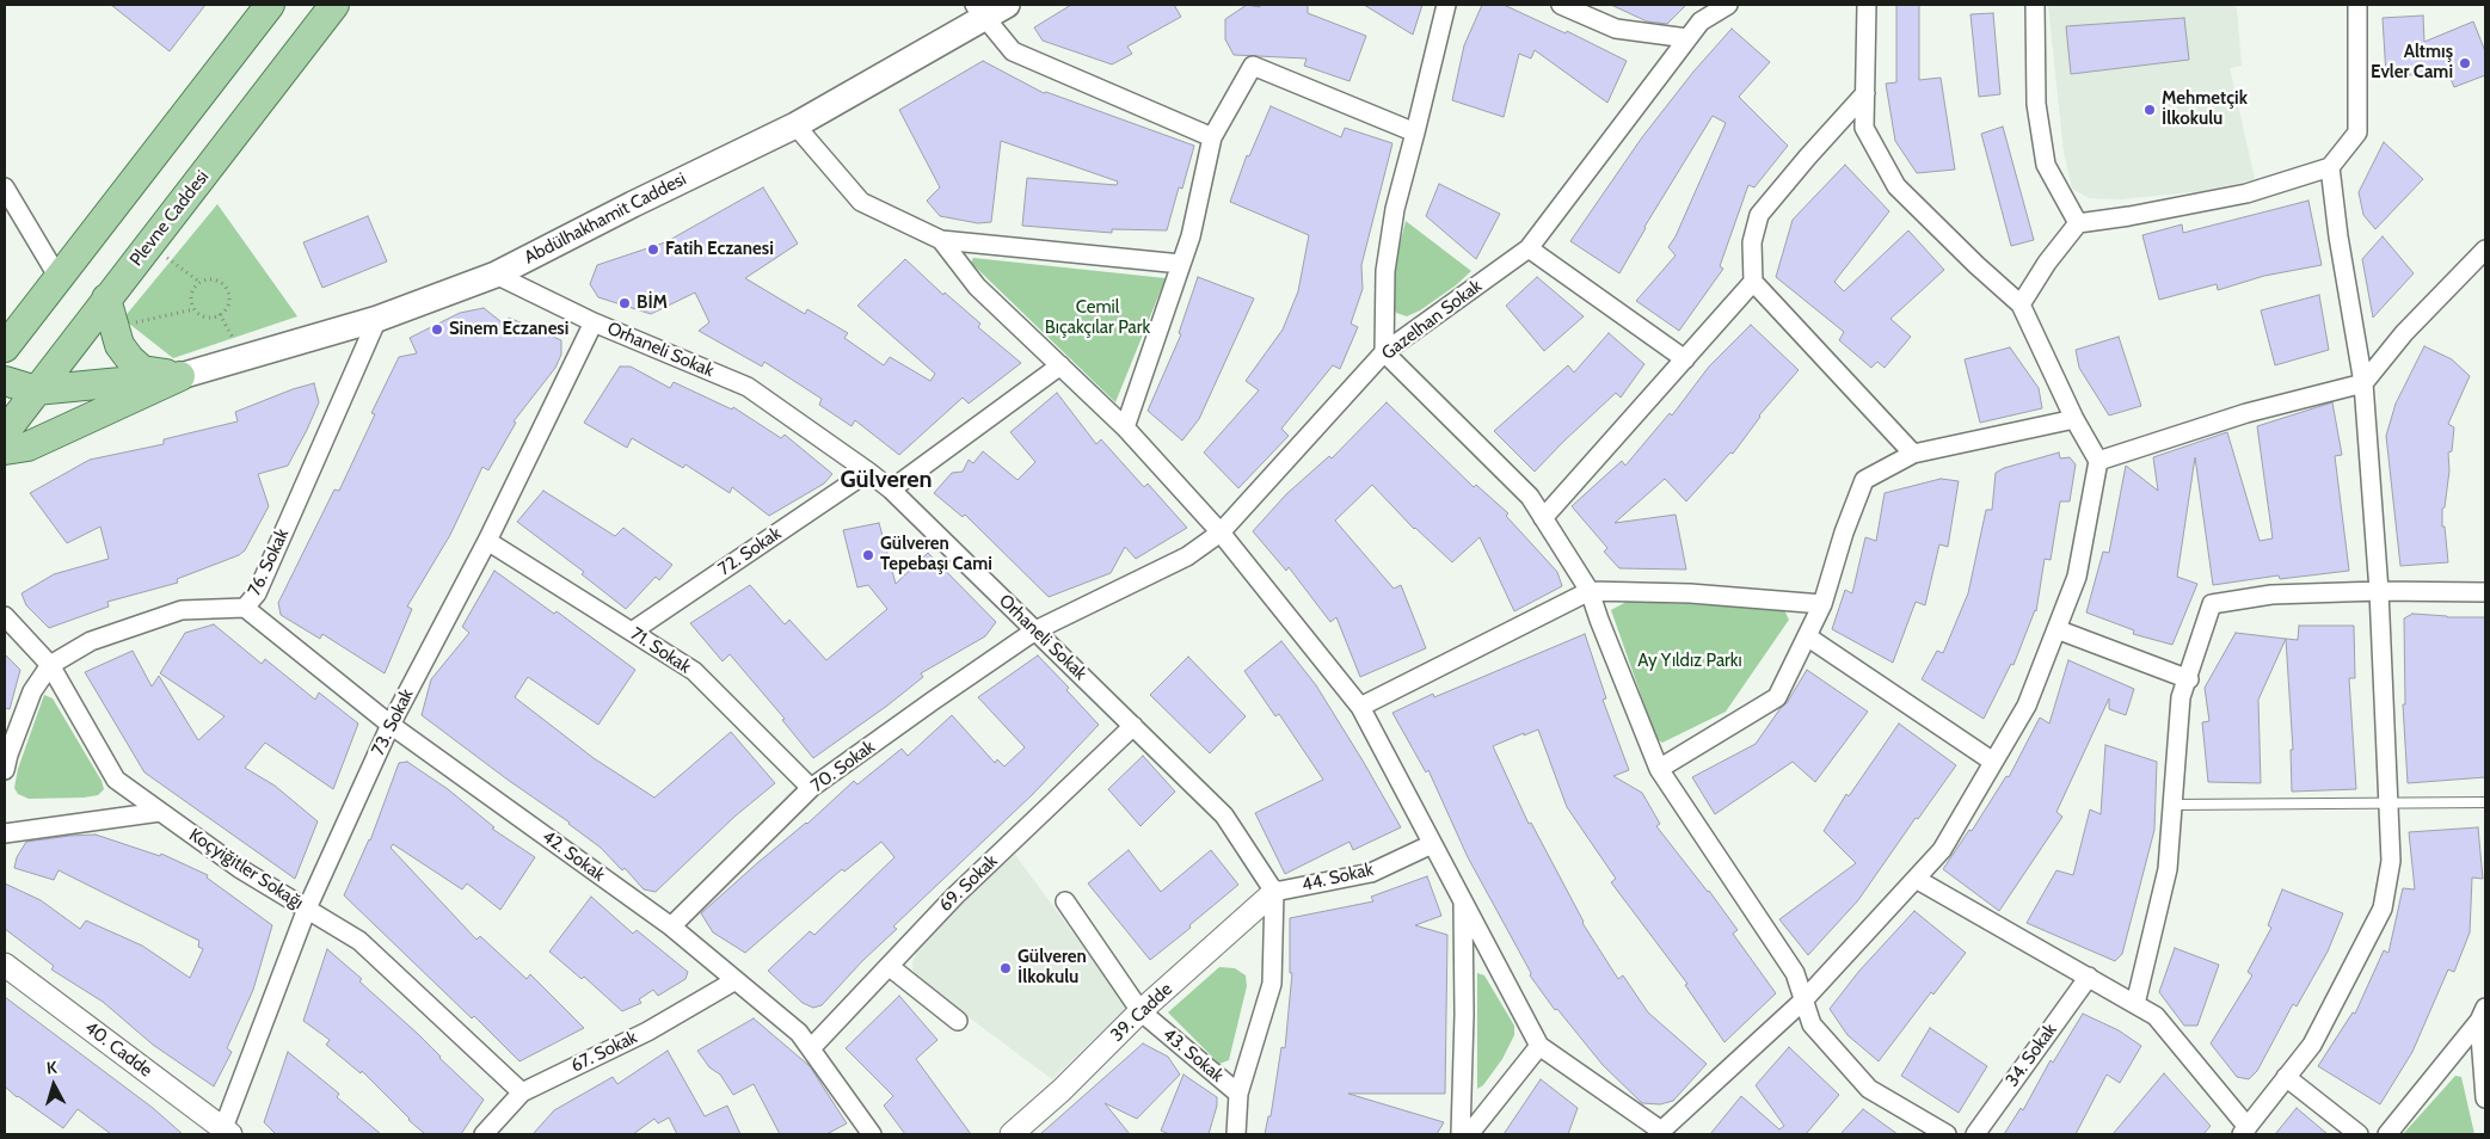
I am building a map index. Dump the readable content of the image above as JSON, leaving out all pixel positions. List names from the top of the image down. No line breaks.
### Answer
{"streets":{"main road":["Plevne Caddesi","Abdülhakhamit Caddesi"],"street":["Gazelhan Sokak","Orhaneli Sokak","72. Sokak","76. Sokak","71. Sokak","73. Sokak","70. Sokak","42. Sokak","Koçyiğitler Sokağı","44. Sokak","69. Sokak","39. Cadde","40. Cadde","67. Sokak","43. Sokak","34. Sokak"]},"crossings":[["Abdülhakhamit Caddesi","Orhaneli Sokak"],["Abdülhakhamit Caddesi","76. Sokak"],["Gazelhan Sokak","Orhaneli Sokak"],["Gazelhan Sokak","70. Sokak"],["Orhaneli Sokak","72. Sokak"],["Orhaneli Sokak","73. Sokak"],["Orhaneli Sokak","70. Sokak"],["Orhaneli Sokak","44. Sokak"],["Orhaneli Sokak","69. Sokak"],["Orhaneli Sokak","39. Cadde"],["72. Sokak","71. Sokak"],["76. Sokak","42. Sokak"],["76. Sokak","Koçyiğitler Sokağı"],["71. Sokak","73. Sokak"],["71. Sokak","70. Sokak"],["73. Sokak","42. Sokak"],["73. Sokak","Koçyiğitler Sokağı"],["73. Sokak","40. Cadde"],["70. Sokak","42. Sokak"],["42. Sokak","69. Sokak"],["42. Sokak","67. Sokak"],["Koçyiğitler Sokağı","67. Sokak"],["44. Sokak","39. Cadde"],["39. Cadde","43. Sokak"]],"districts":["Gülveren"],"parks":["Cemil Bıçakçılar Park","Ay Yıldız Parkı"],"places":["Altmış Evler Cami","Mehmetçik İlkokulu","Fatih Eczanesi","BİM","Sinem Eczanesi","Gülveren Tepebaşı Cami","Gülveren İlkokulu"],"north":"top"}
